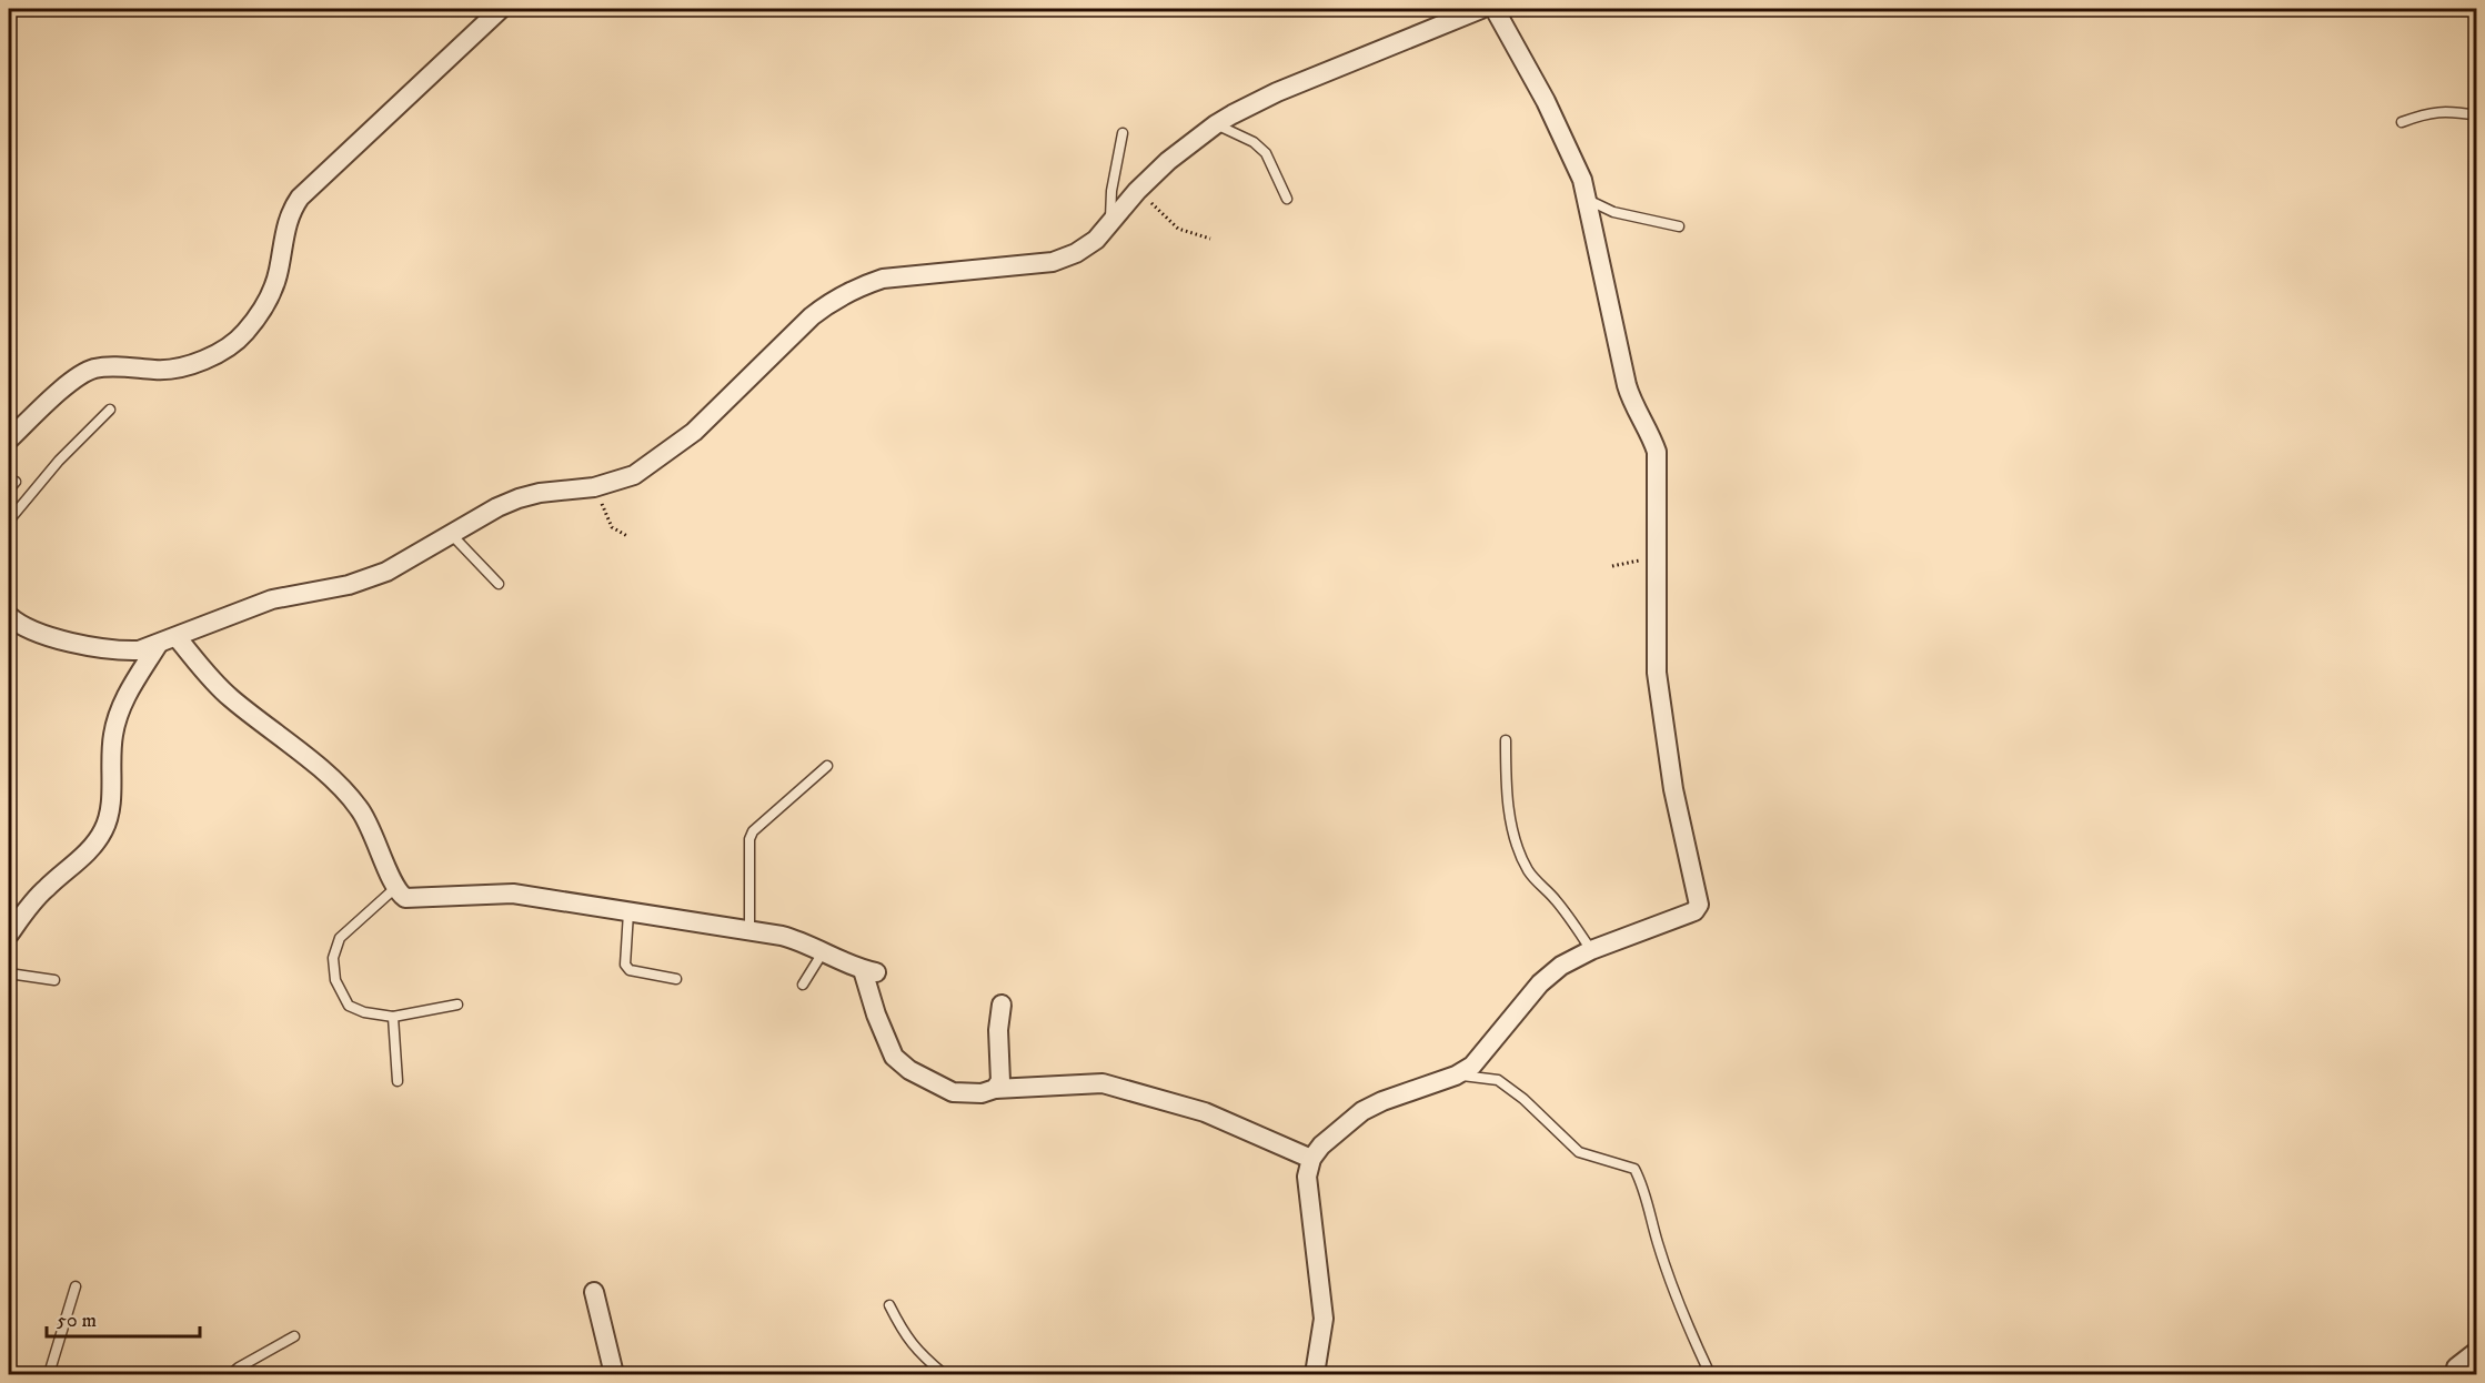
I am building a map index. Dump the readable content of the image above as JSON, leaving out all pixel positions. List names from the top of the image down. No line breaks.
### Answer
{"scale_bar":"50 m"}
